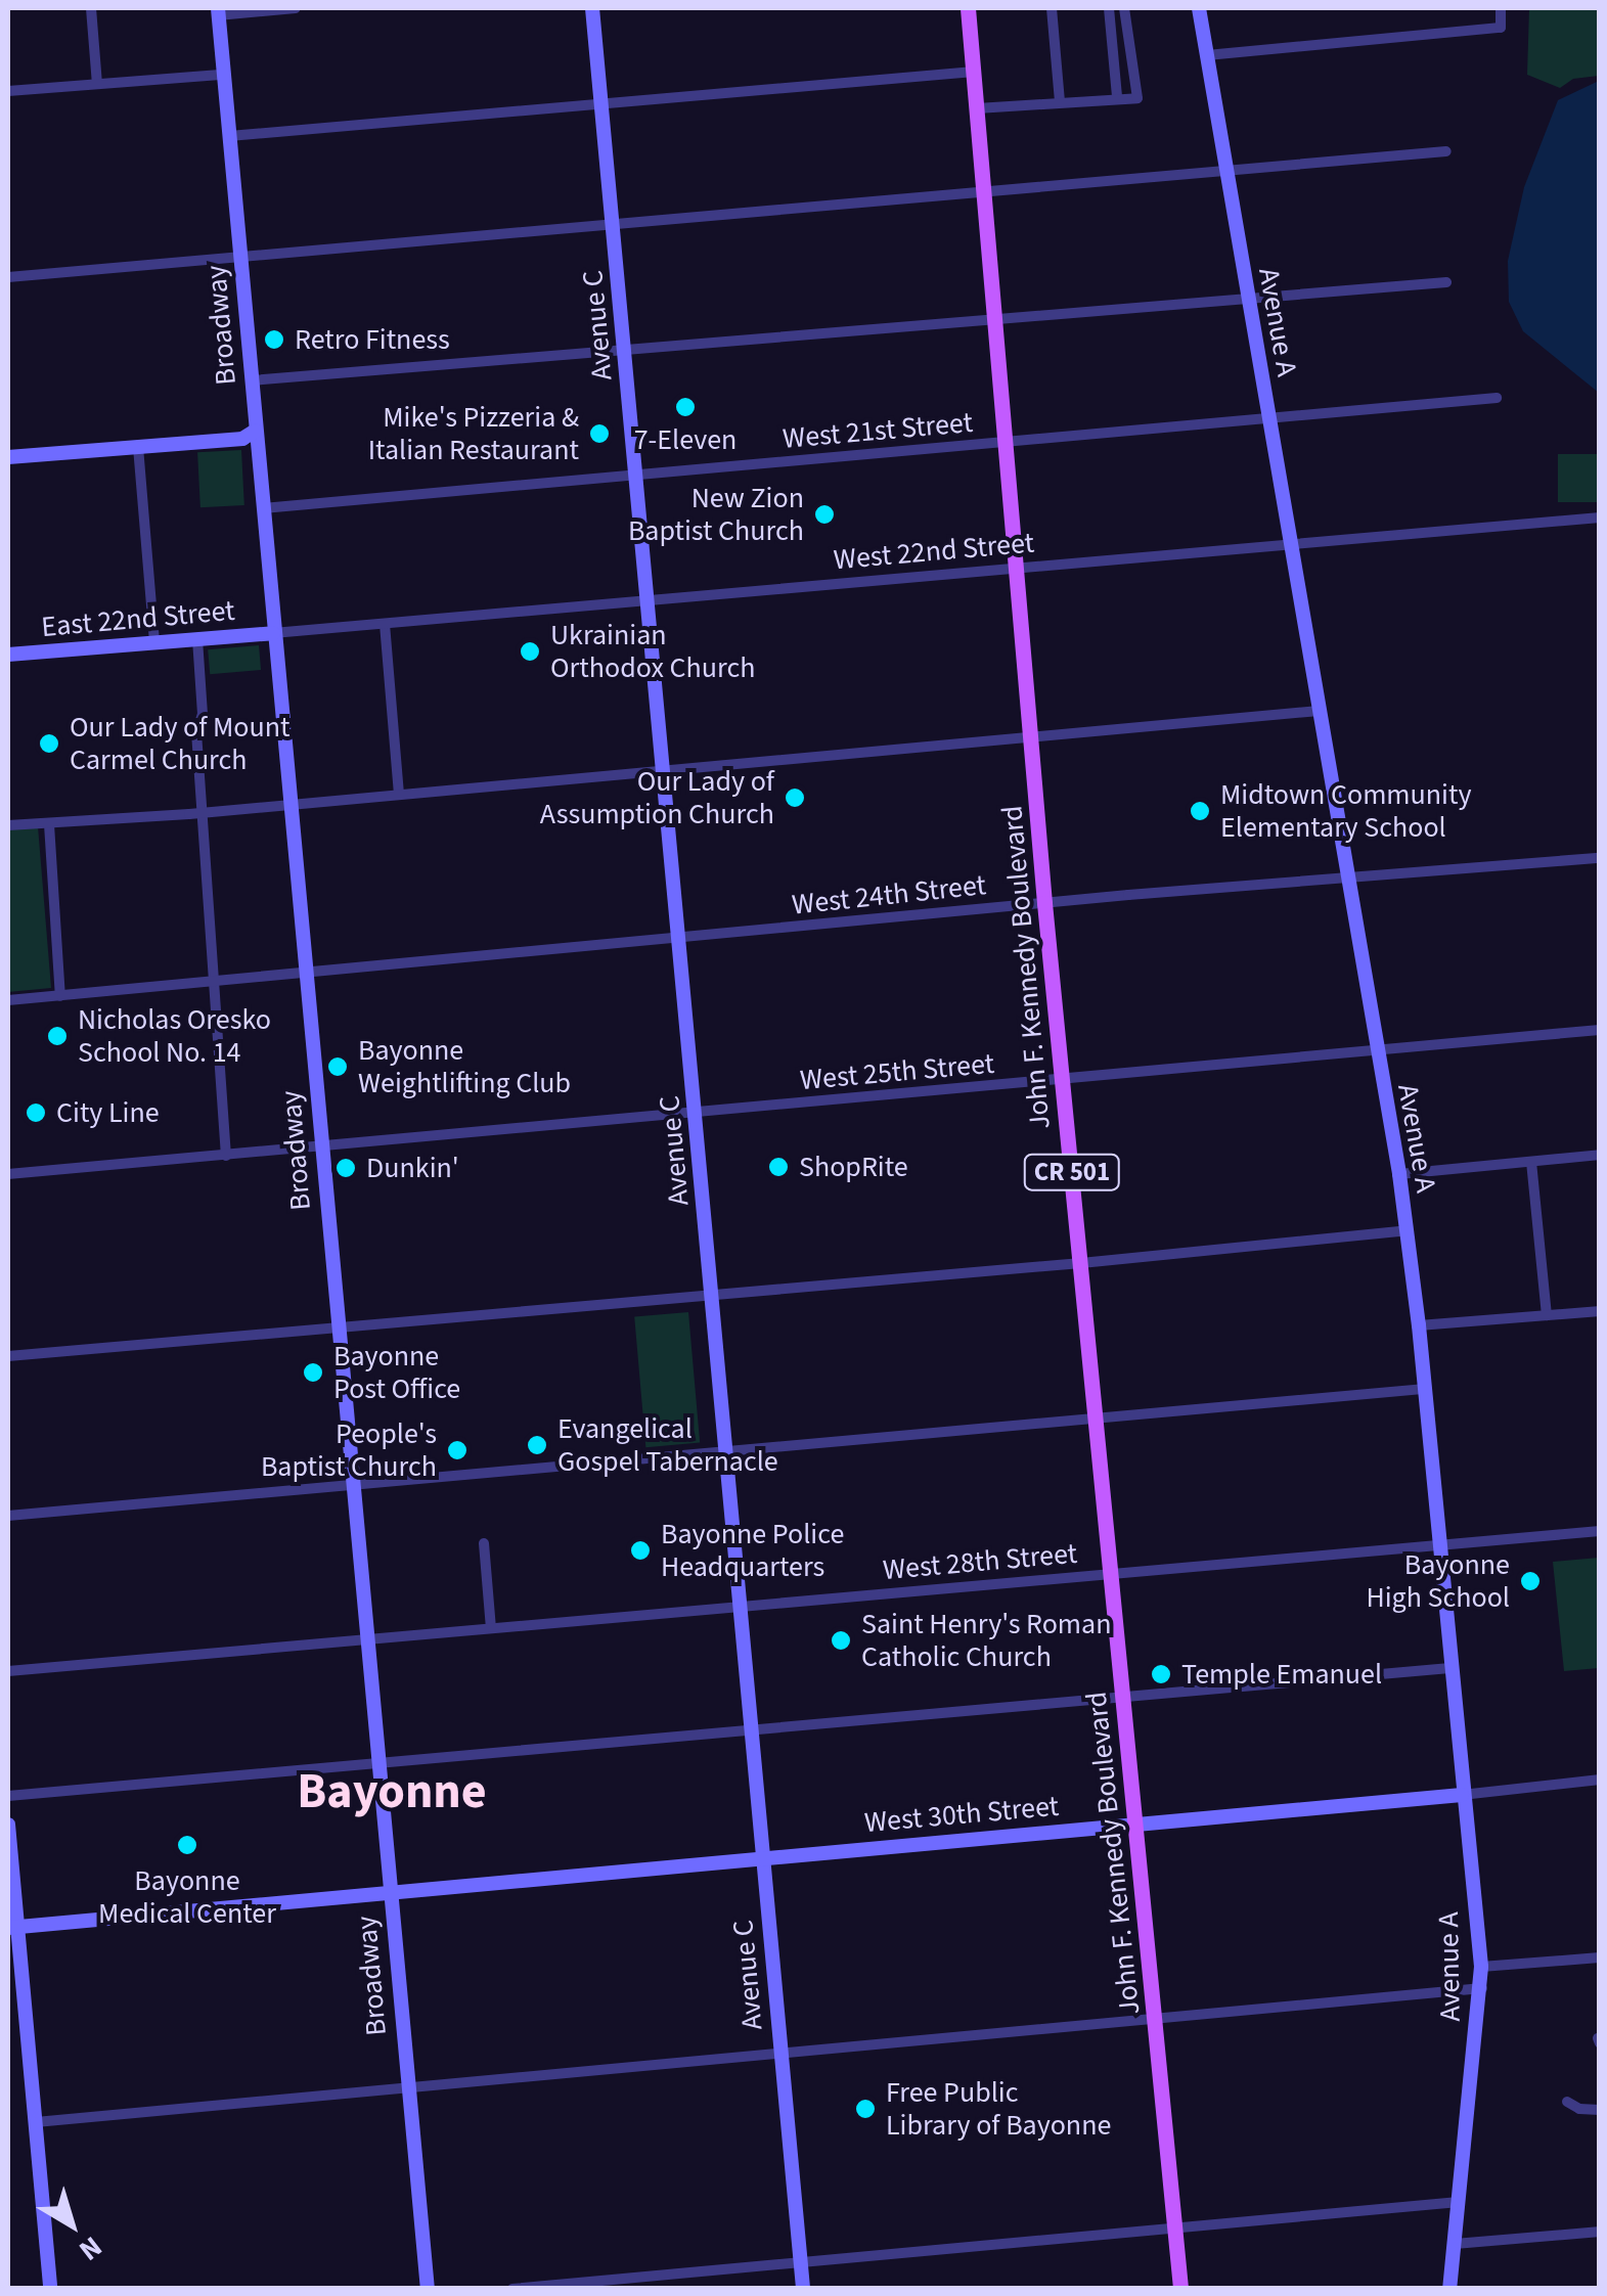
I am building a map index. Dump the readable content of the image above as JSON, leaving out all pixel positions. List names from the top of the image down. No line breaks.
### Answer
{"streets":{"main road":["John F. Kennedy Boulevard","CR 501"],"street":["Avenue A","Broadway","Avenue C","West 21st Street","West 22nd Street","East 22nd Street","West 24th Street","West 25th Street","West 28th Street","West 30th Street"]},"crossings":[["Avenue A","West 21st Street"],["Avenue A","West 22nd Street"],["Avenue A","West 24th Street"],["Avenue A","West 25th Street"],["Avenue A","West 28th Street"],["Avenue A","West 30th Street"],["Broadway","West 21st Street"],["Broadway","West 22nd Street"],["Broadway","East 22nd Street"],["Broadway","West 24th Street"],["Broadway","West 25th Street"],["Broadway","West 28th Street"],["Broadway","West 30th Street"],["Avenue C","West 21st Street"],["Avenue C","West 22nd Street"],["Avenue C","West 24th Street"],["Avenue C","West 25th Street"],["Avenue C","West 28th Street"],["Avenue C","West 30th Street"],["West 21st Street","John F. Kennedy Boulevard"],["West 22nd Street","East 22nd Street"],["West 22nd Street","John F. Kennedy Boulevard"],["West 24th Street","John F. Kennedy Boulevard"],["John F. Kennedy Boulevard","West 25th Street"],["John F. Kennedy Boulevard","West 28th Street"],["John F. Kennedy Boulevard","West 30th Street"]],"districts":["Bayonne"],"places":["Retro Fitness","7-Eleven","Mike's Pizzeria & Italian Restaurant","New Zion Baptist Church","Ukrainian Orthodox Church","Our Lady of Mount Carmel Church","Our Lady of Assumption Church","Midtown Community Elementary School","Nicholas Oresko School No. 14","Bayonne Weightlifting Club","City Line","ShopRite","Dunkin'","Bayonne Post Office","Evangelical Gospel Tabernacle","People's Baptist Church","Bayonne Police Headquarters","Bayonne High School","Saint Henry's Roman Catholic Church","Temple Emanuel","Bayonne Medical Center","Free Public Library of Bayonne"],"north":"bottom right"}
